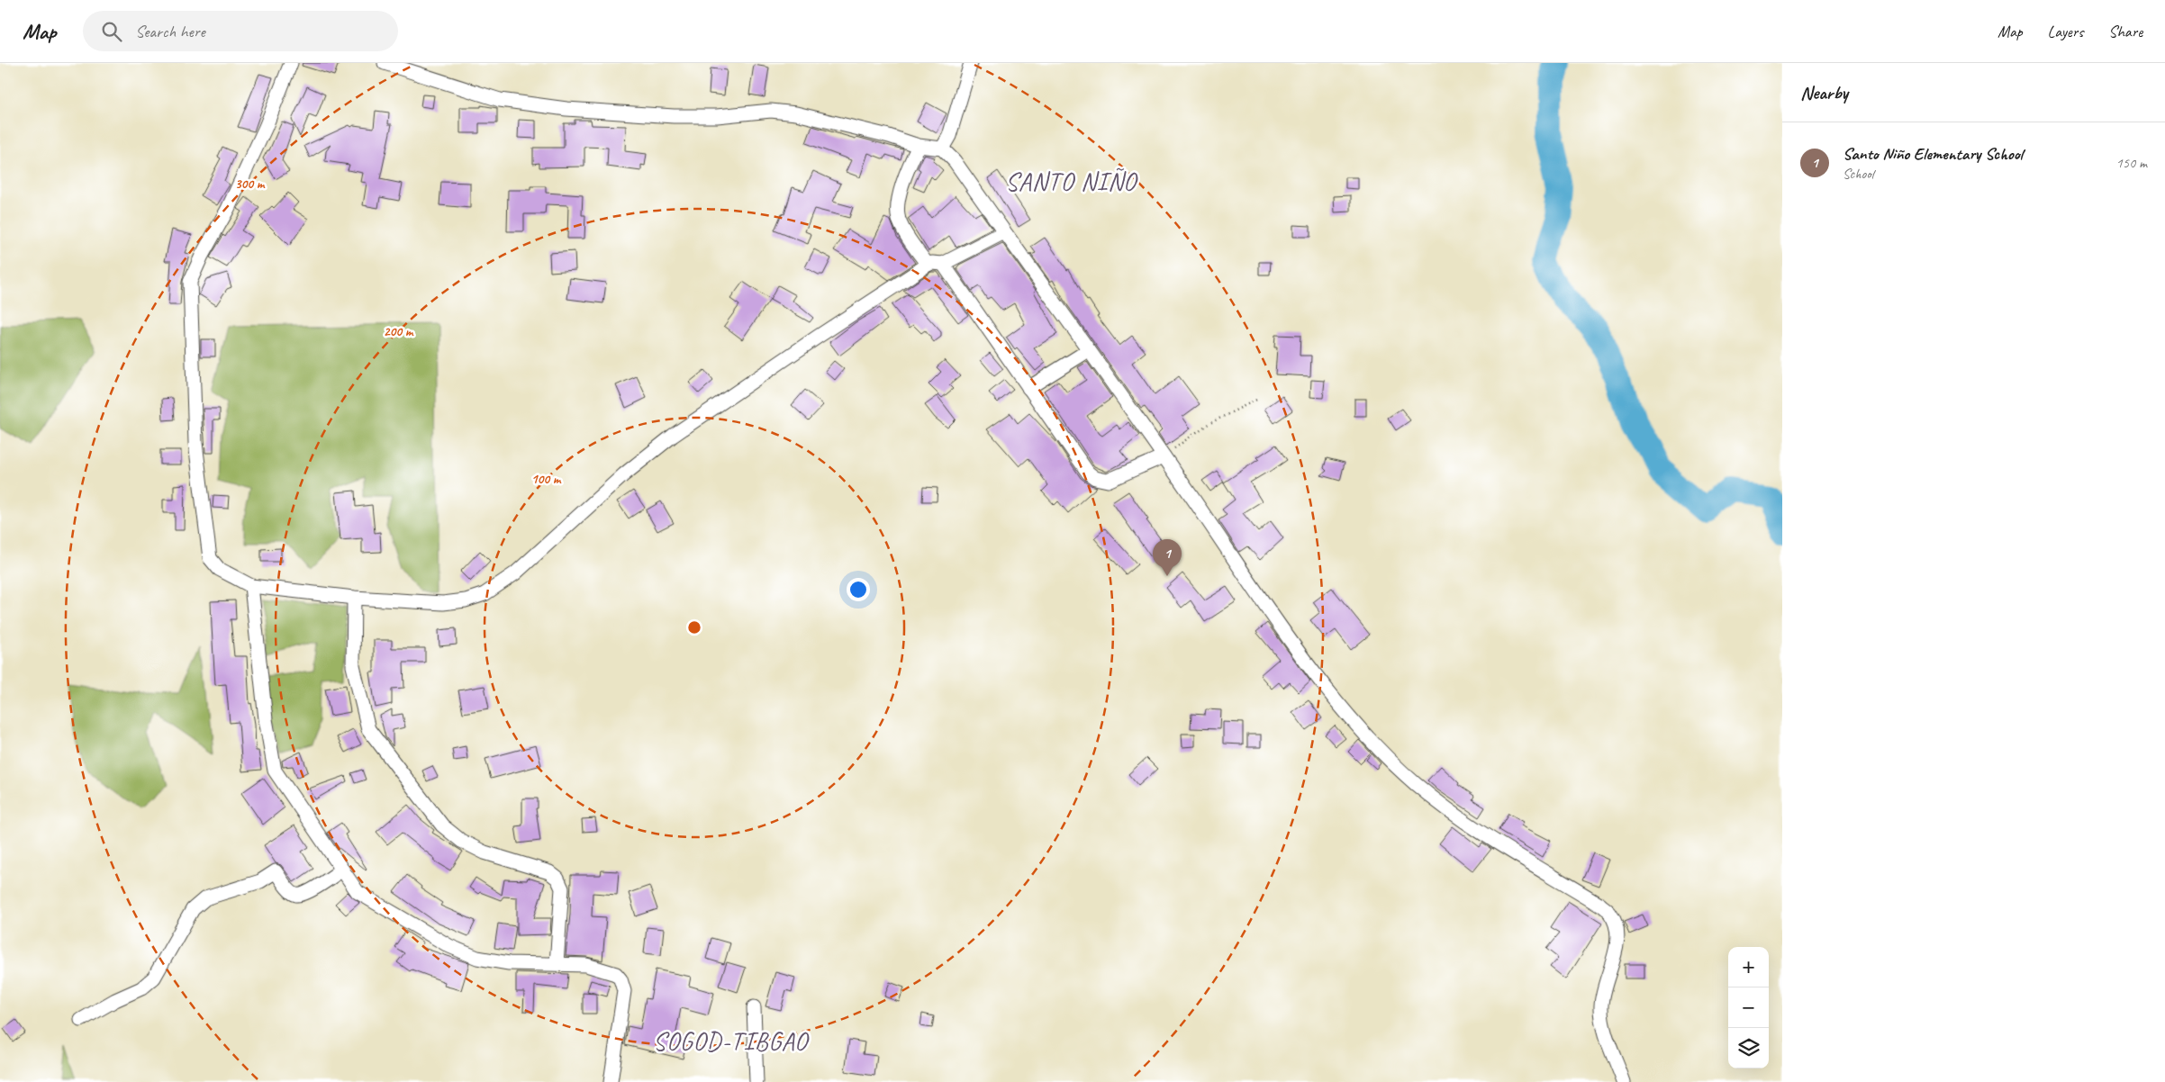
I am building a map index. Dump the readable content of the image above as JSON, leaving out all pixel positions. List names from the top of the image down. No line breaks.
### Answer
{"districts":["SANTO NIÑO","SOGOD-TIBGAO"],"page":{"header":"Map","search":"Search here","nav":["Map","Layers","Share"],"heading":"Nearby","list":[{"mark":"1","name":"Santo Niño Elementary School","note":"School","value":"150 m"}],"pins":"1","map_buttons":["+","−"]},"rings":["300 m","200 m","100 m"]}
